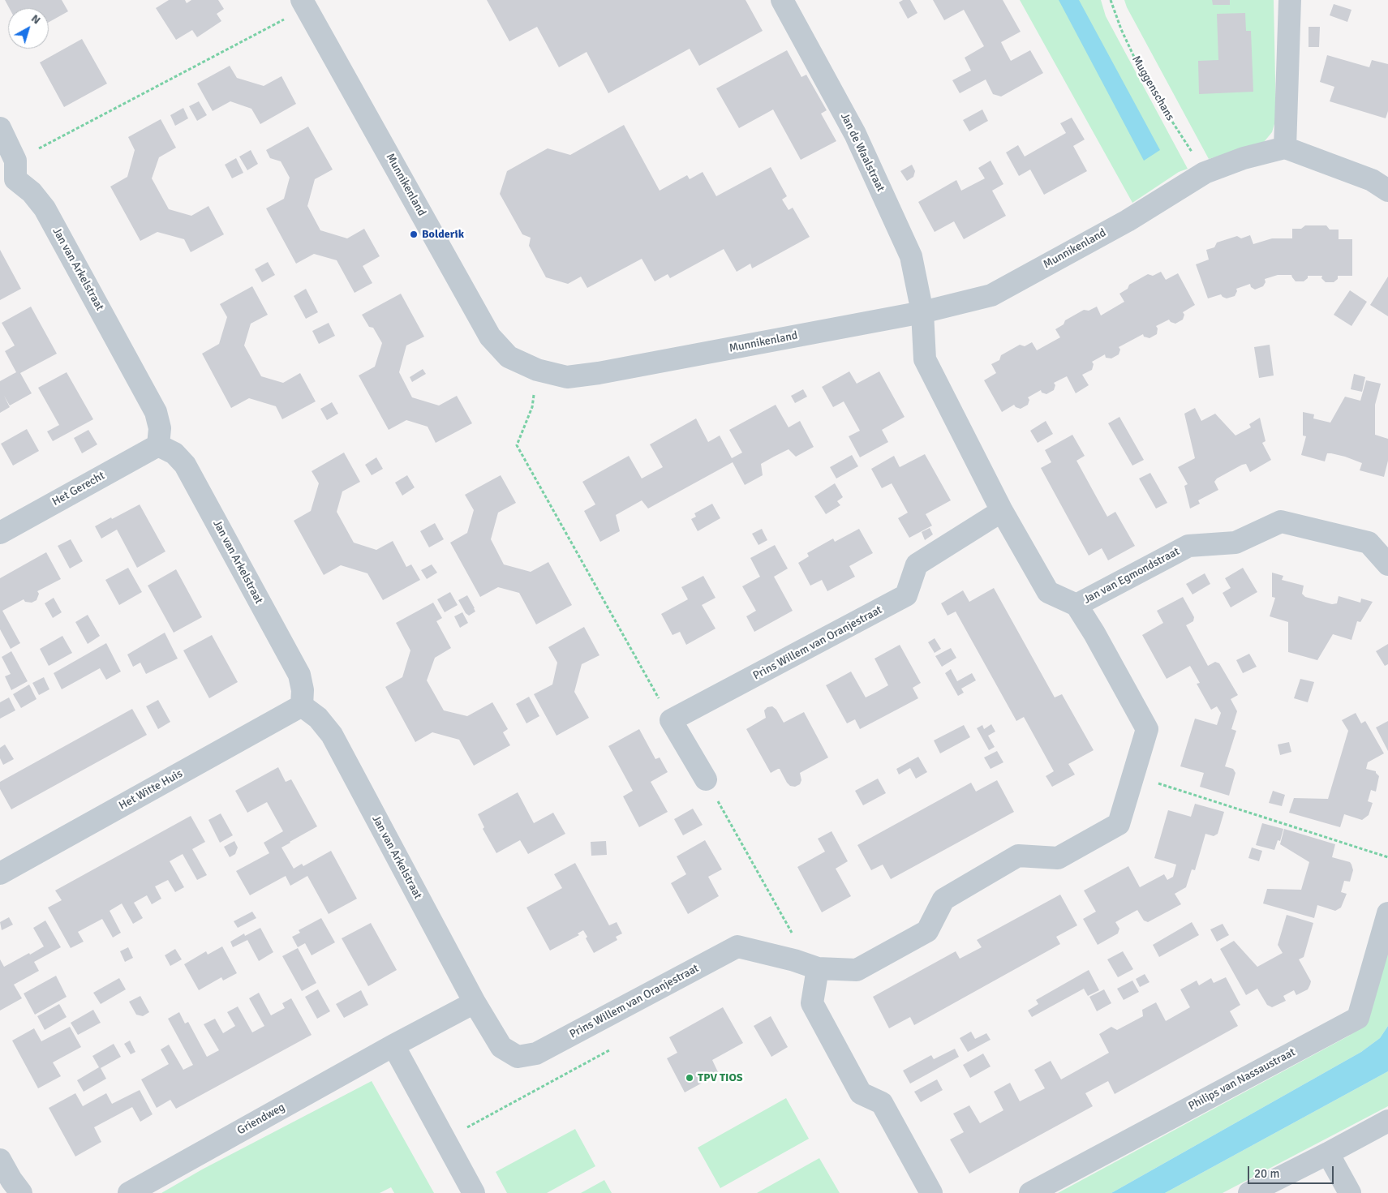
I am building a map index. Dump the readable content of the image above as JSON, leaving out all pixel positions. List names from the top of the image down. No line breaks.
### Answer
{"streets":{"street":["Jan de Waalstraat","Munnikenland","Jan van Arkelstraat","Het Gerecht","Jan van Egmondstraat","Prins Willem van Oranjestraat","Het Witte Huis","Philips van Nassaustraat","Griendweg"],"path":["Muggenschans"]},"crossings":[["Muggenschans","Munnikenland"],["Jan de Waalstraat","Munnikenland"],["Jan van Arkelstraat","Het Gerecht"],["Jan van Arkelstraat","Prins Willem van Oranjestraat"],["Jan van Arkelstraat","Het Witte Huis"],["Jan van Arkelstraat","Griendweg"],["Prins Willem van Oranjestraat","Griendweg"]],"places":["Bolderik","TPV TIOS"],"scale_bar":"20 m","north":"top right"}
